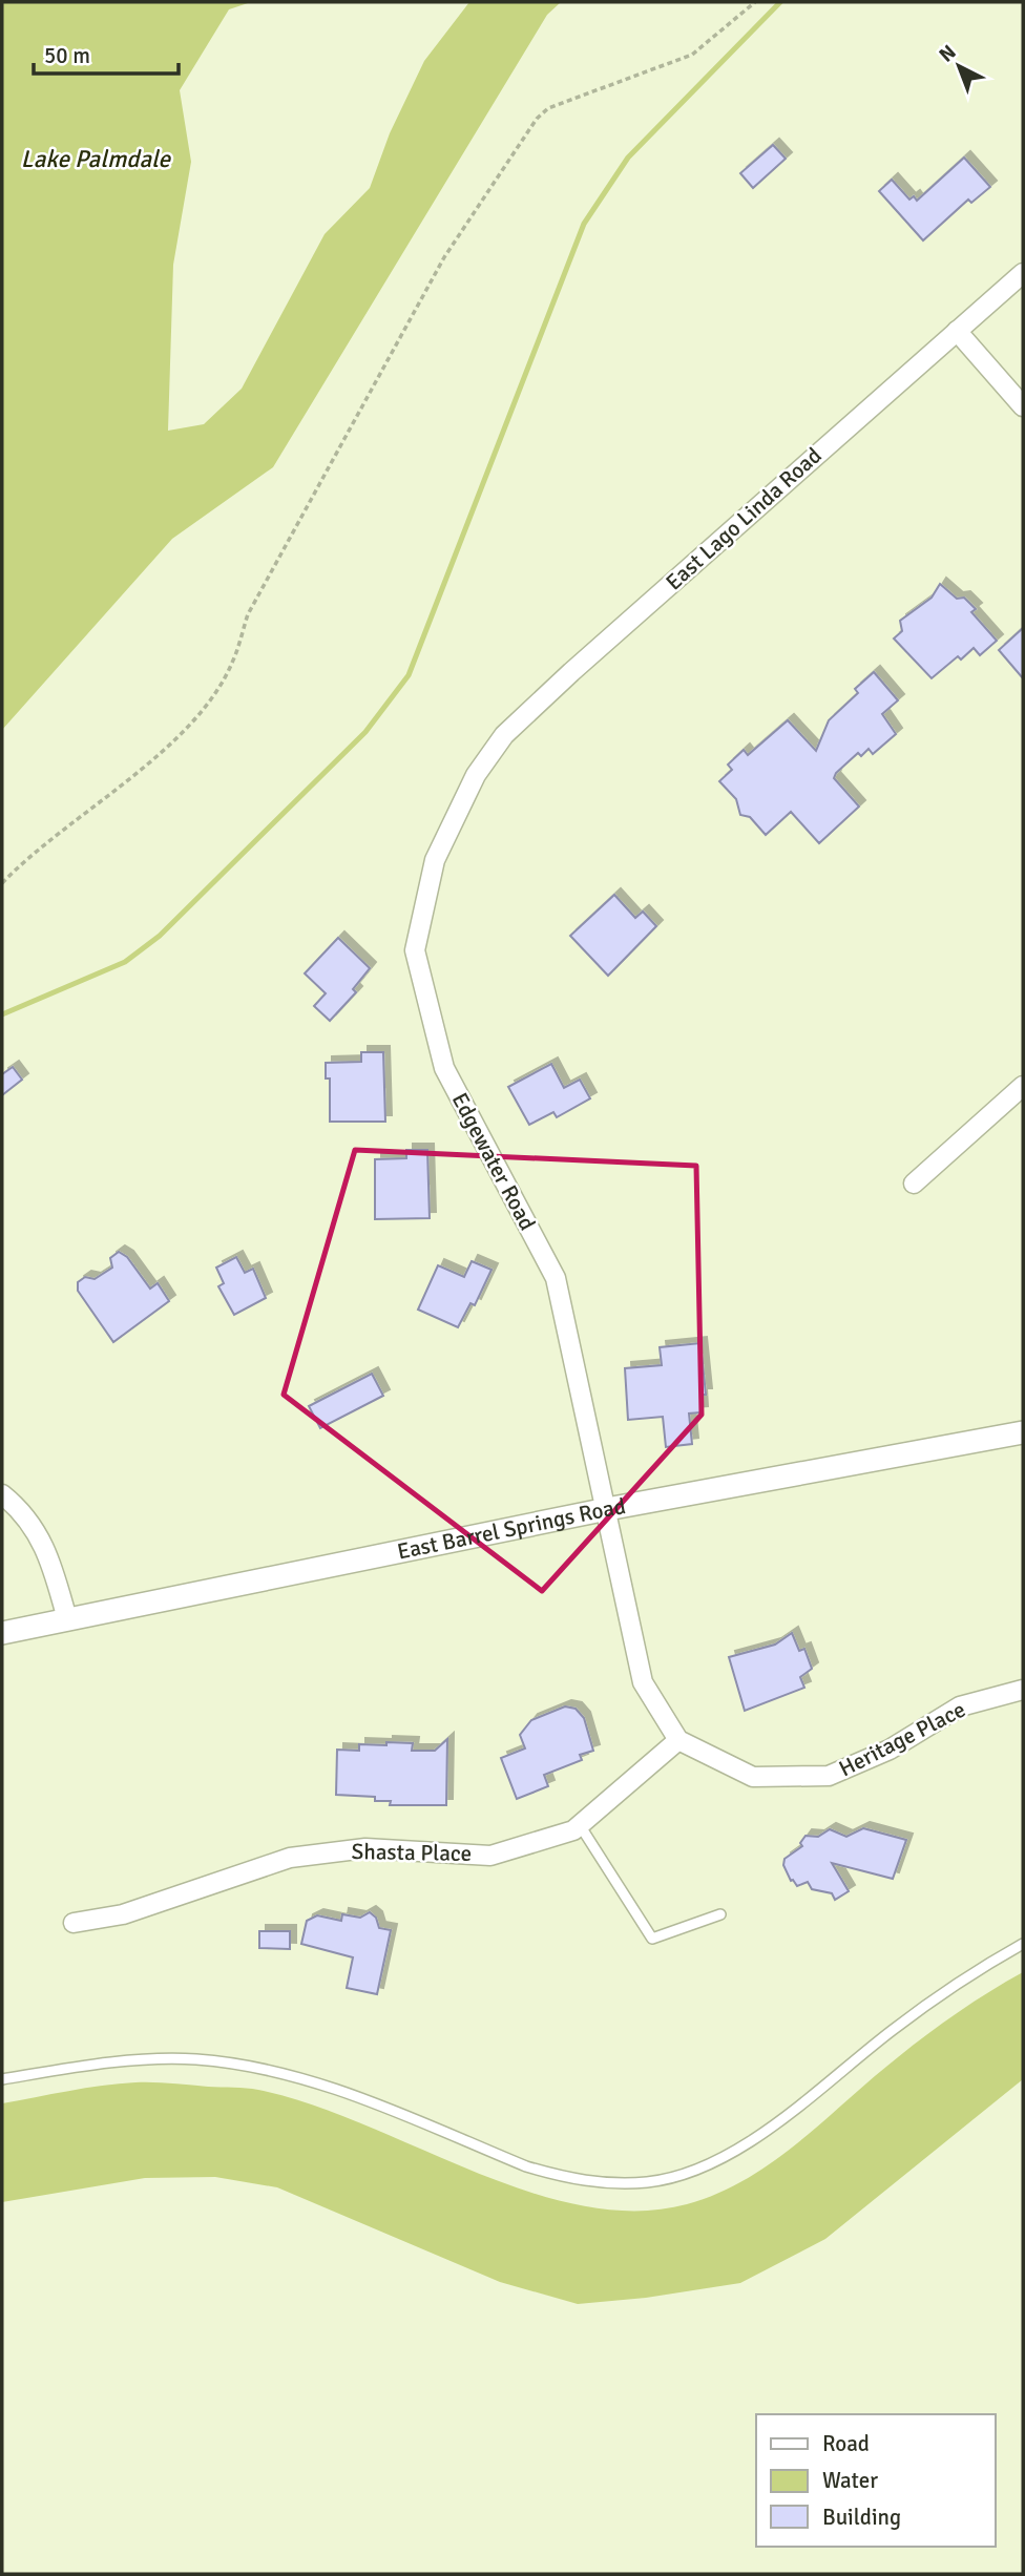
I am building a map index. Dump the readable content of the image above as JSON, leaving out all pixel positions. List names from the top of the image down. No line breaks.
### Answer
{"streets":{"street":["East Lago Linda Road","Edgewater Road","East Barrel Springs Road","Heritage Place","Shasta Place"]},"crossings":[["East Lago Linda Road","Edgewater Road"],["Edgewater Road","East Barrel Springs Road"],["Edgewater Road","Heritage Place"],["Edgewater Road","Shasta Place"],["Heritage Place","Shasta Place"]],"water":["Lake Palmdale"],"legend":["Road","Water","Building"],"scale_bar":"50 m","north":"top left"}
